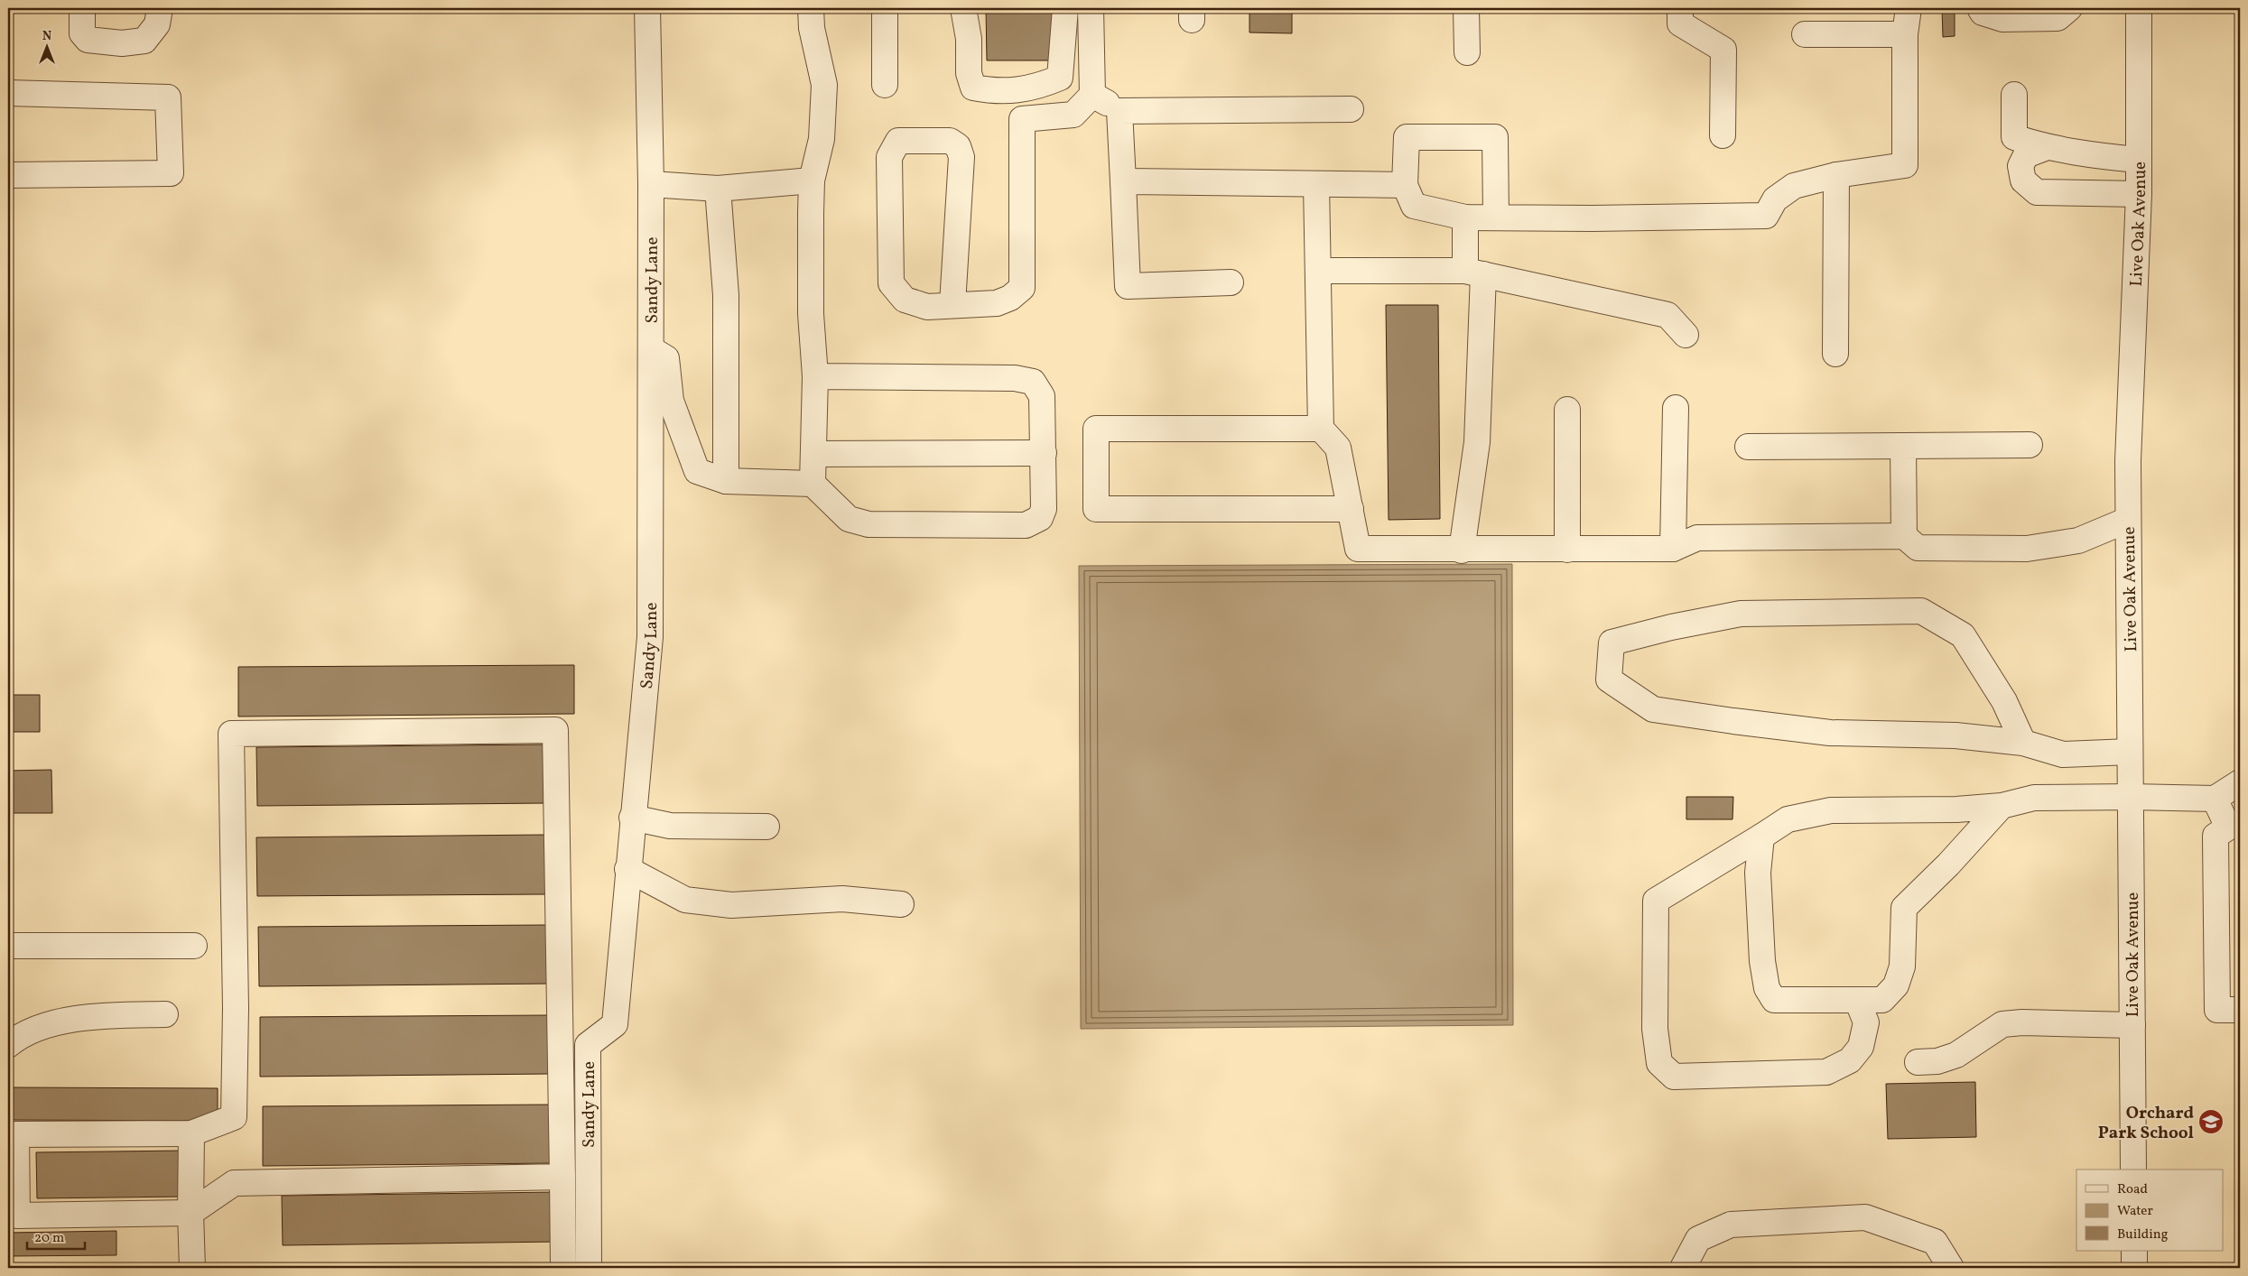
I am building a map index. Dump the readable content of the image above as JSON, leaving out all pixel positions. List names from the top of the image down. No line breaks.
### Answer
{"streets":{"street":["Live Oak Avenue","Sandy Lane"]},"places":{"school or university":["Orchard Park School"]},"legend":["Road","Water","Building"],"scale_bar":"20 m","north":"top"}
